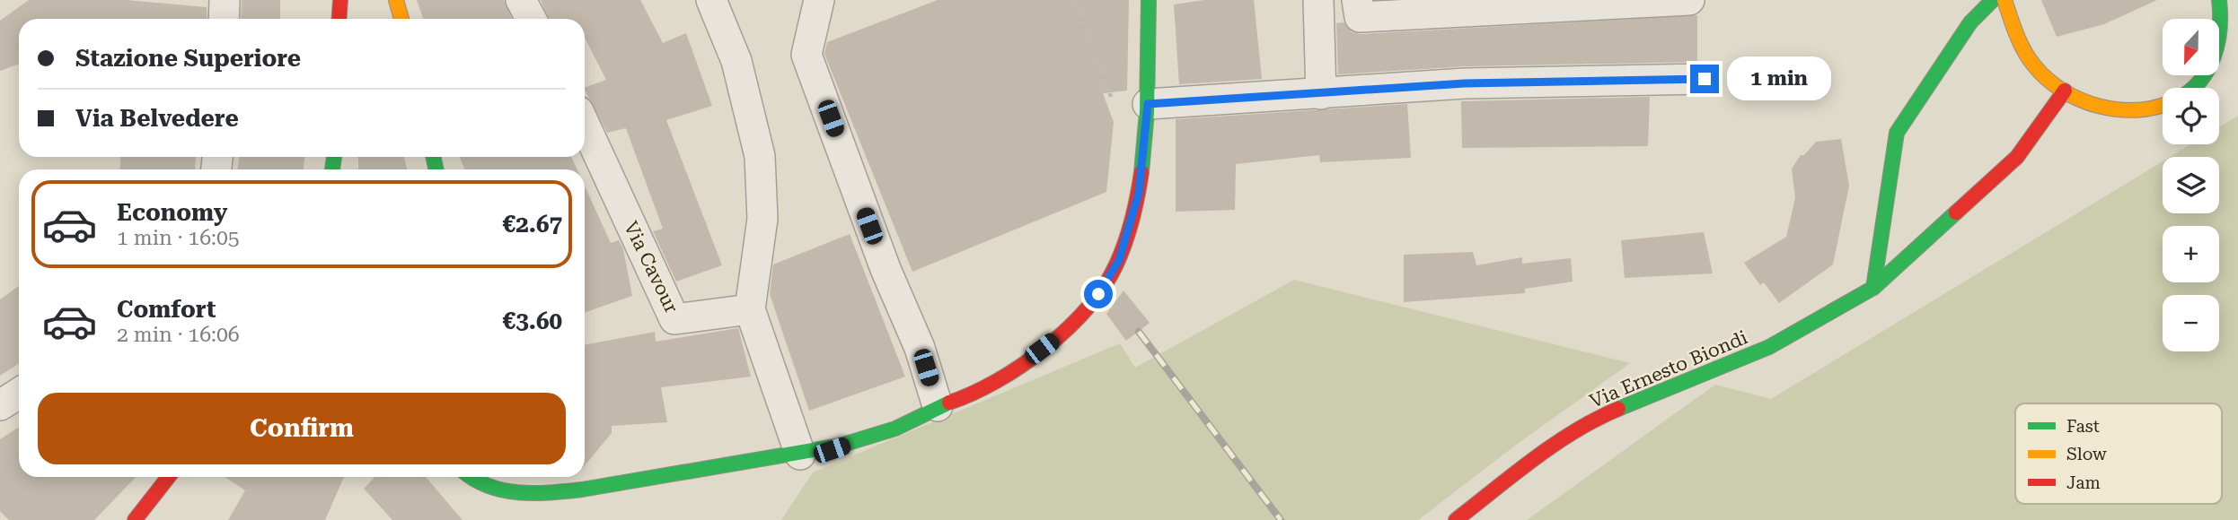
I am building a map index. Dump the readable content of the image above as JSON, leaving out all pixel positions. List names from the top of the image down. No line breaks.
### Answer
{"streets":{"main road":["Via Ernesto Biondi"],"street":["Via Cavour"]},"legend":["Fast","Slow","Jam"],"north":"bottom","page":{"map_buttons":["+","−"],"banner":["Stazione Superiore","Via Belvedere"],"bubble":"1 min","list":[{"name":"Economy","note":"1 min · 16:05","value":"€2.67"},{"name":"Comfort","note":"2 min · 16:06","value":"€3.60"}],"buttons":"Confirm"}}
